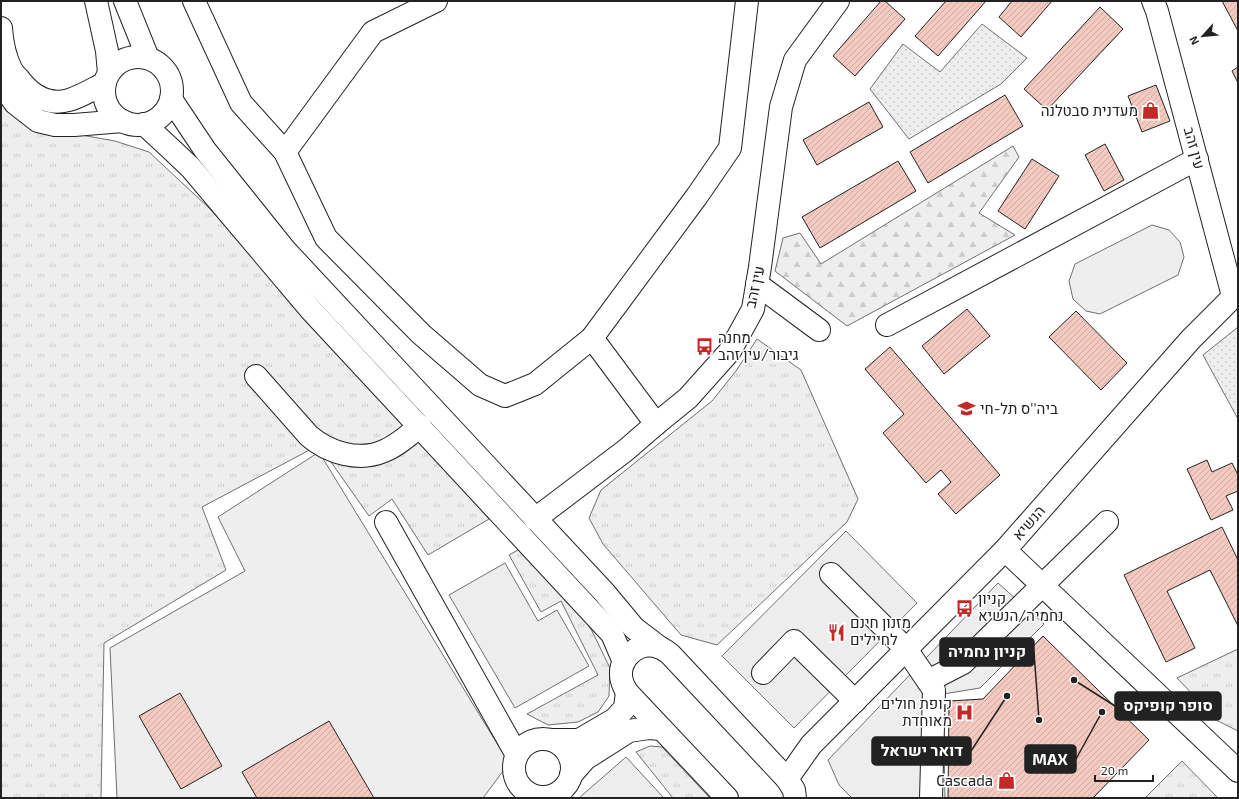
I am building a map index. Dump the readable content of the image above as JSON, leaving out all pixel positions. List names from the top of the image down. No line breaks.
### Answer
{"streets":{"main road":["עין זהב","הנשיא"]},"crossings":[["עין זהב","הנשיא"]],"places":{"shop":["מעדנית סבטלנה","Cascada"],"bus stop":["מחנה גיבור/עין זהב","קניון נחמיה/הנשיא"],"school or university":["ביה''ס תל-חי"],"restaurant":["מזנון חינם לחיילים"],"other":["סופר קופיקס","דואר ישראל","MAX","קניון נחמיה"],"hospital":["קופת חולים מאוחדת"]},"scale_bar":"20 m","north":"bottom left"}
